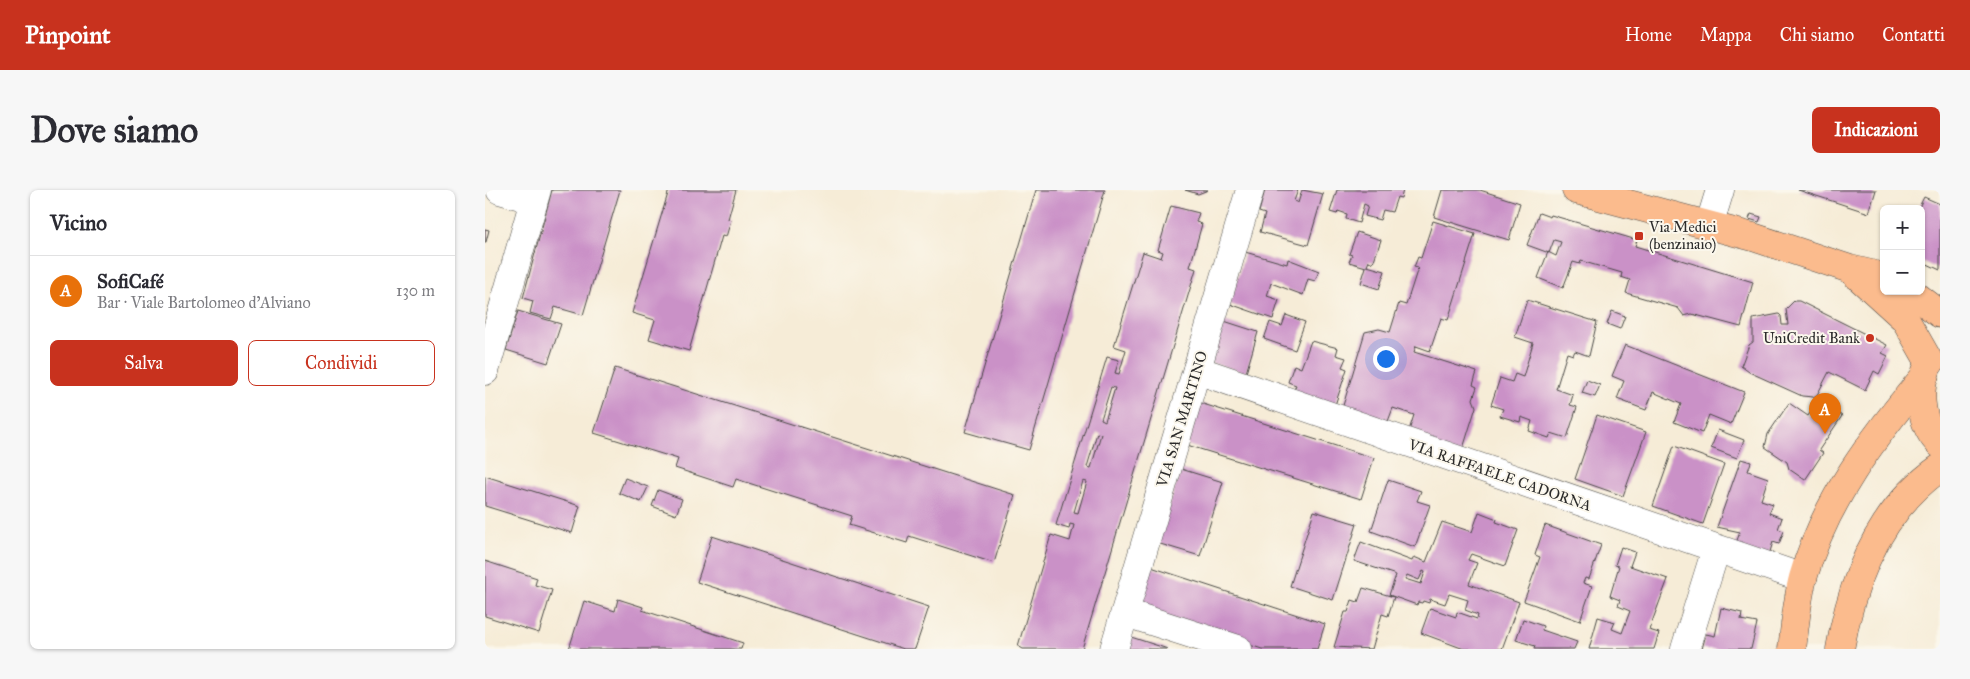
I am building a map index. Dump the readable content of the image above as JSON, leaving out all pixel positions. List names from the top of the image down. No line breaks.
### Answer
{"streets":{"street":["VIA SAN MARTINO","VIA RAFFAELE CADORNA"]},"crossings":[["VIA SAN MARTINO","VIA RAFFAELE CADORNA"]],"places":{"transit":["Via Medici (benzinaio)"],"other":["UniCredit Bank"]},"page":{"header":"Pinpoint","nav":["Home","Mappa","Chi siamo","Contatti"],"buttons":["Indicazioni",["Salva","Condividi"]],"title":"Dove siamo","heading":"Vicino","map_buttons":["+","−"],"list":[{"mark":"A","name":"SofiCafé","note":"Bar · Viale Bartolomeo d'Alviano","value":"130 m"}],"pins":"A"}}
